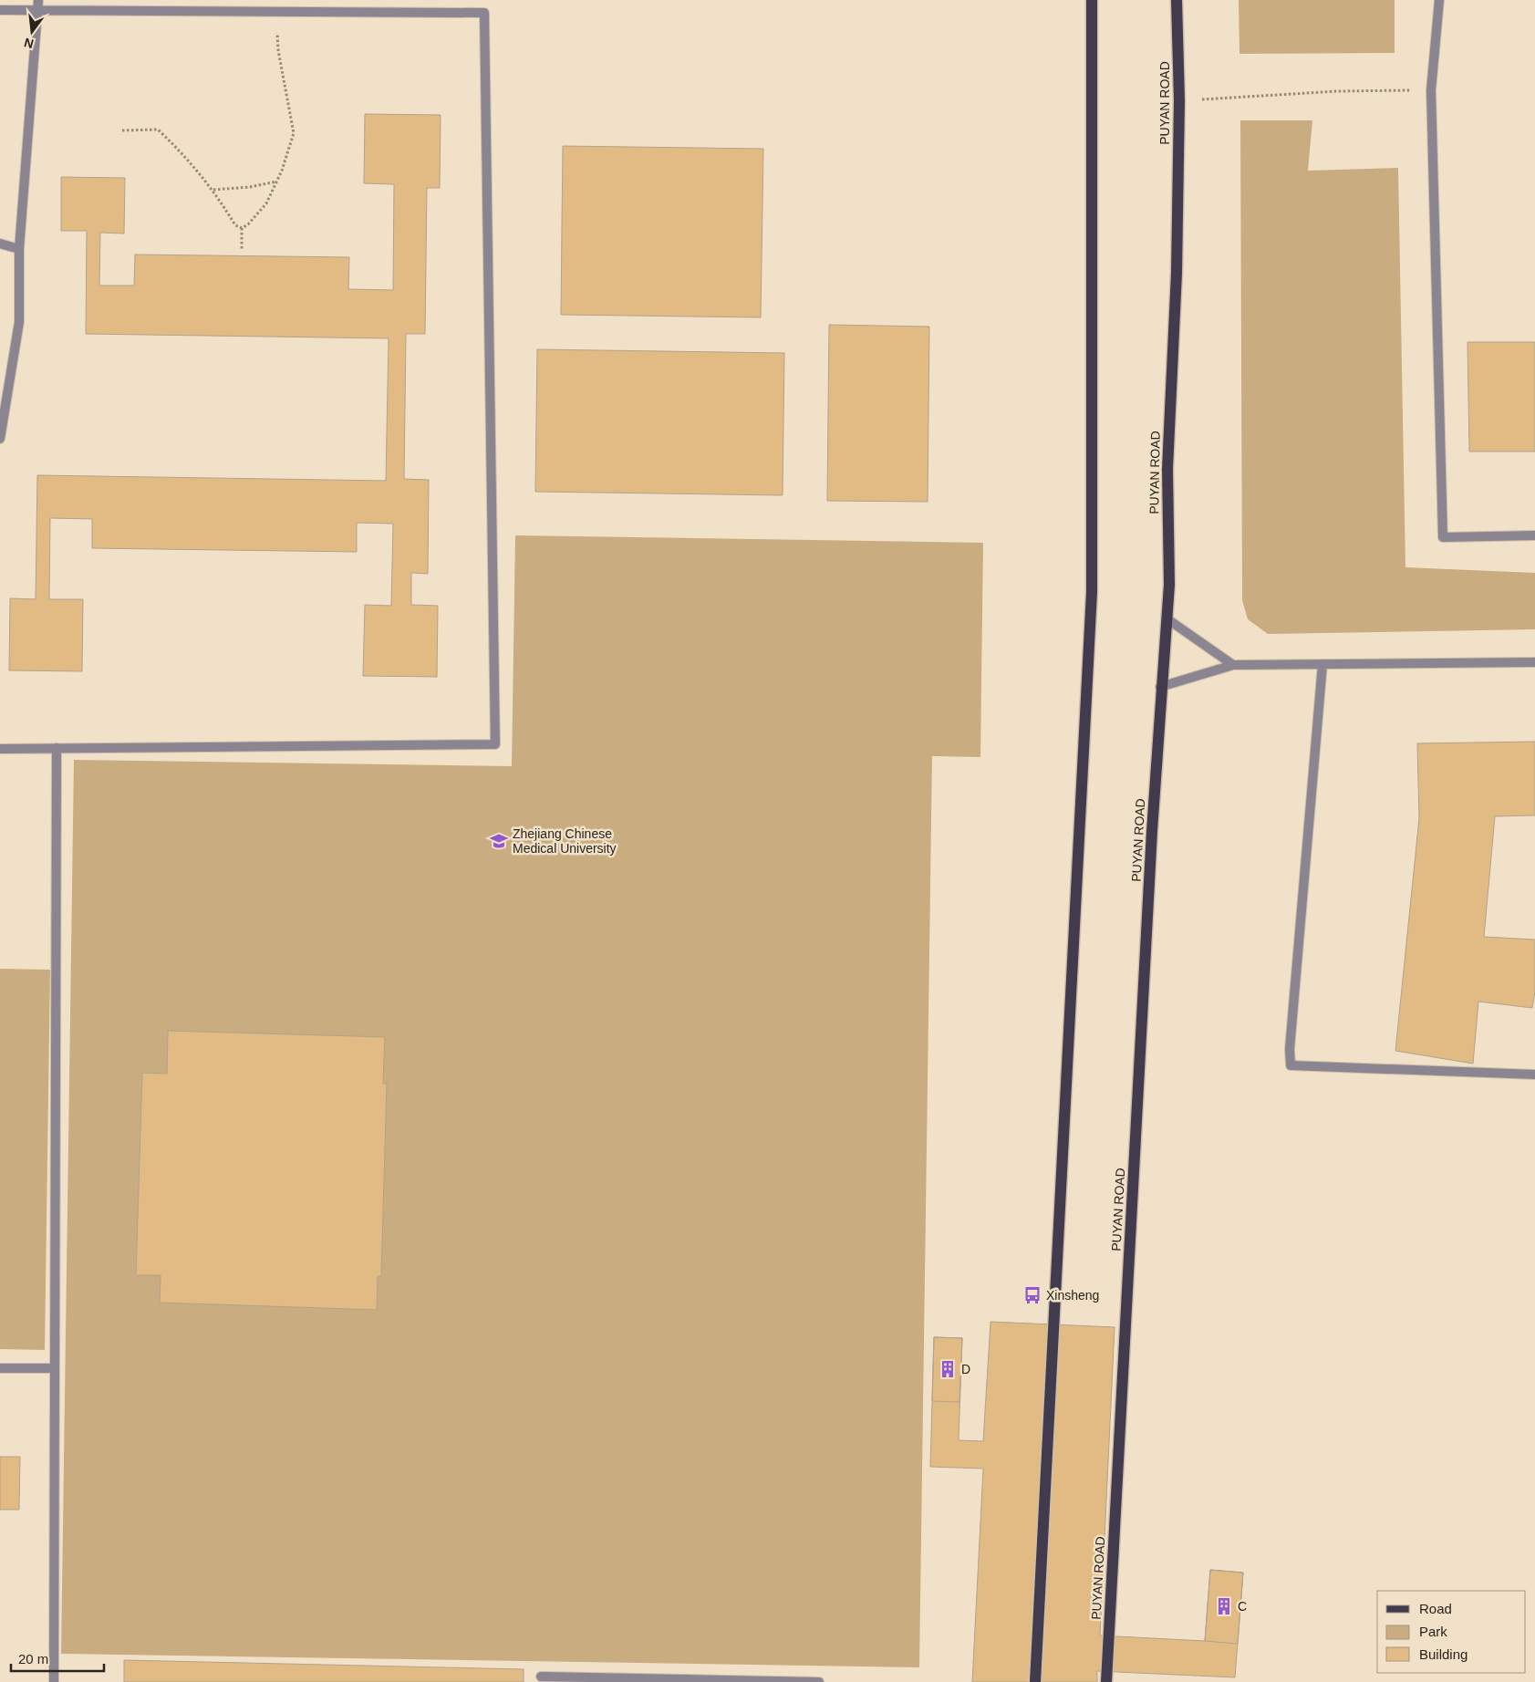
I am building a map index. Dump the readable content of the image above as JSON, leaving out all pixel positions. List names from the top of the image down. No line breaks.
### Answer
{"streets":{"main road":["PUYAN ROAD"]},"places":{"school or university":["Zhejiang Chinese Medical University"],"bus stop":["Xinsheng"],"building":["D","C"]},"legend":["Road","Park","Building"],"scale_bar":"20 m","north":"bottom"}
